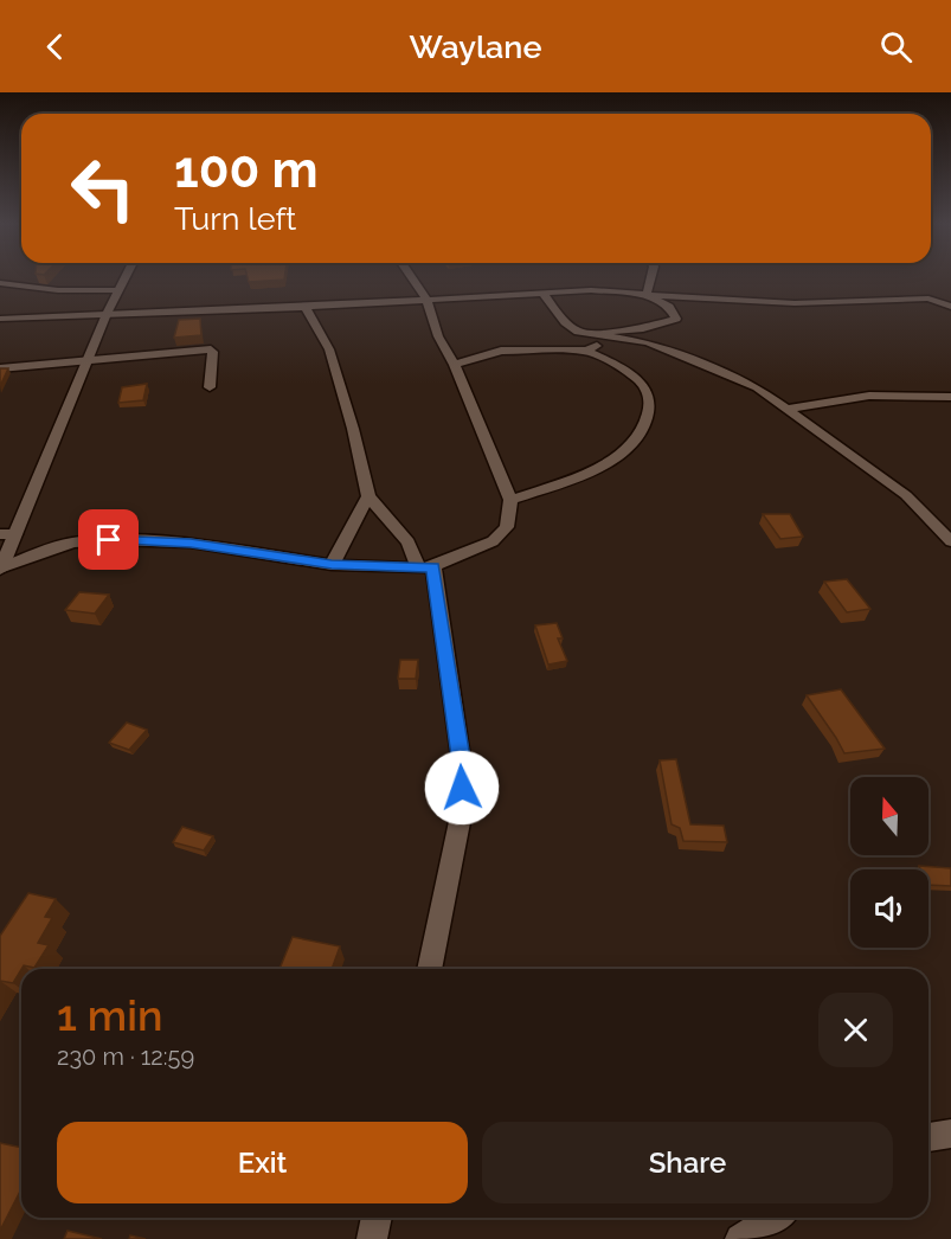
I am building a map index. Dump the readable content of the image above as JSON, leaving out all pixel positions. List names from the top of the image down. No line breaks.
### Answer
{"north":"top","page":{"header":"Waylane","turn":["100 m","Turn left"],"heading":["1 min","230 m · 12:59"],"buttons":["Exit","Share"]}}
